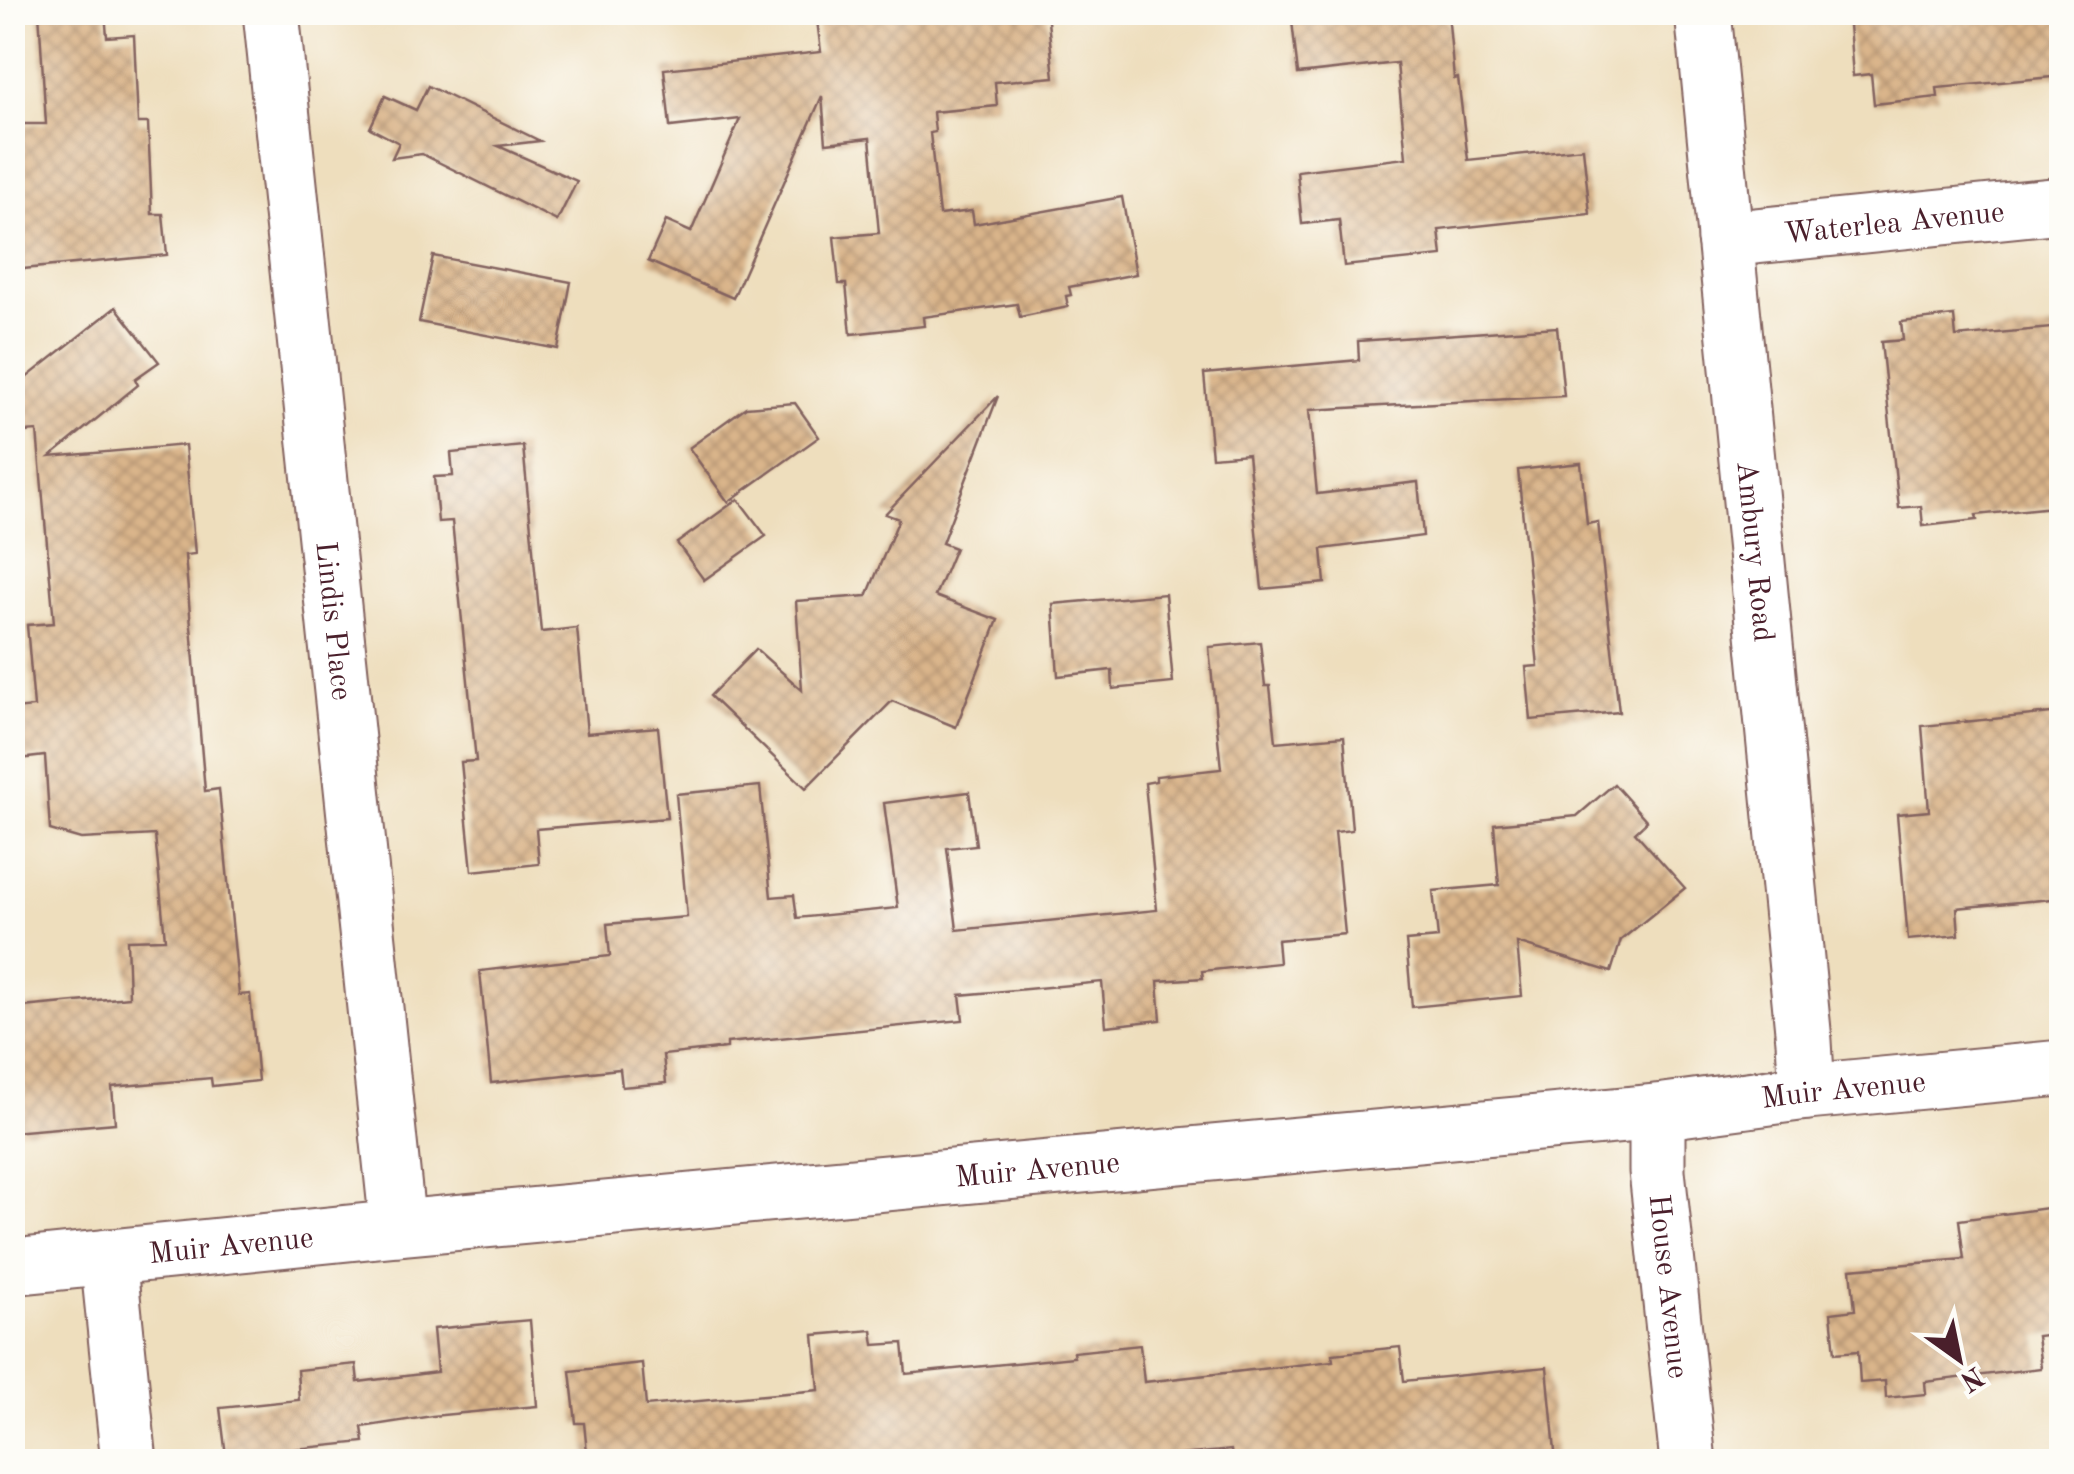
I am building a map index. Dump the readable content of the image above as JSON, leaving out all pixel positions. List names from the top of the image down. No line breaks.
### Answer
{"streets":{"street":["Waterlea Avenue","Ambury Road","Lindis Place","Muir Avenue","House Avenue"]},"crossings":[["Waterlea Avenue","Ambury Road"],["Ambury Road","Muir Avenue"],["Lindis Place","Muir Avenue"],["Muir Avenue","House Avenue"]],"north":"bottom right"}
